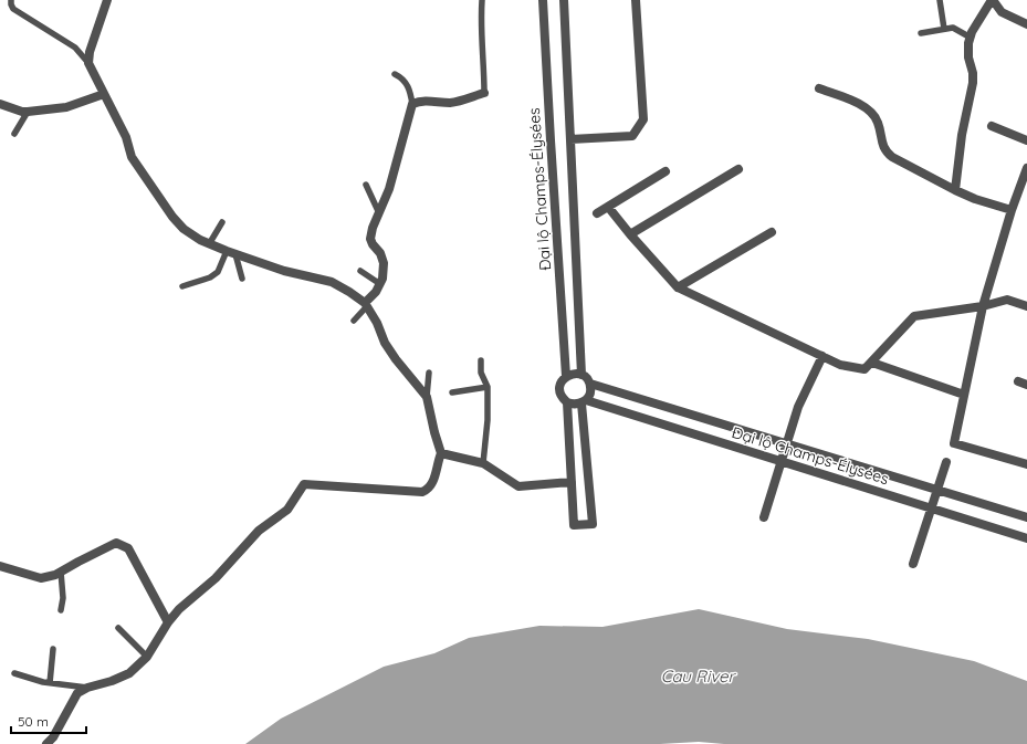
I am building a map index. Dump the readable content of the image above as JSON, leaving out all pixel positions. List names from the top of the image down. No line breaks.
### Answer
{"streets":{"street":["Đại lộ Champs-Élysées"]},"water":["Cau River"],"scale_bar":"50 m"}
